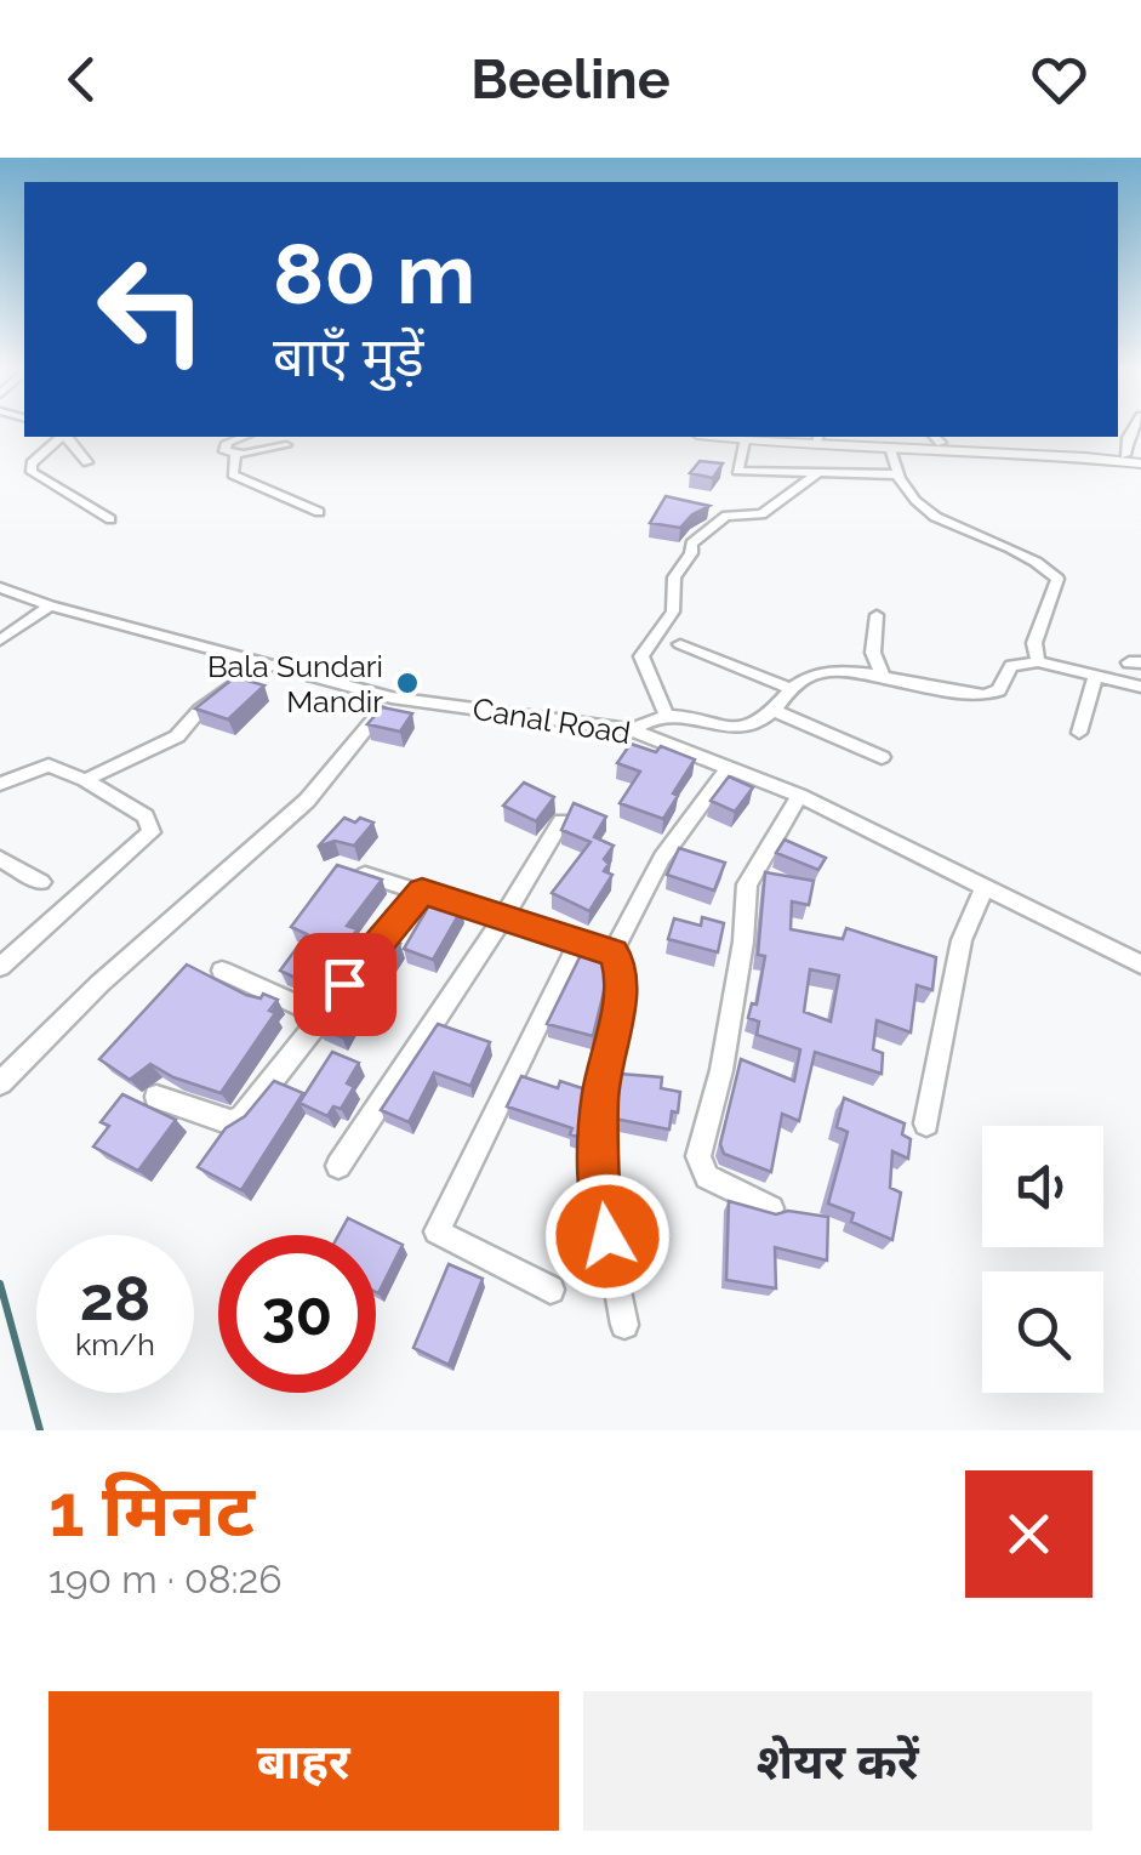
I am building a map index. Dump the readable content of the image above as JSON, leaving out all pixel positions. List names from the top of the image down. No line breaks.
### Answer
{"streets":{"street":["Canal Road"]},"places":["Bala Sundari Mandir"],"page":{"header":"Beeline","turn":["80 m","बाएँ मुड़ें"],"speed":"28 km/h","limit":"30","heading":["1 मिनट","190 m · 08:26"],"buttons":["बाहर","शेयर करें"]}}
